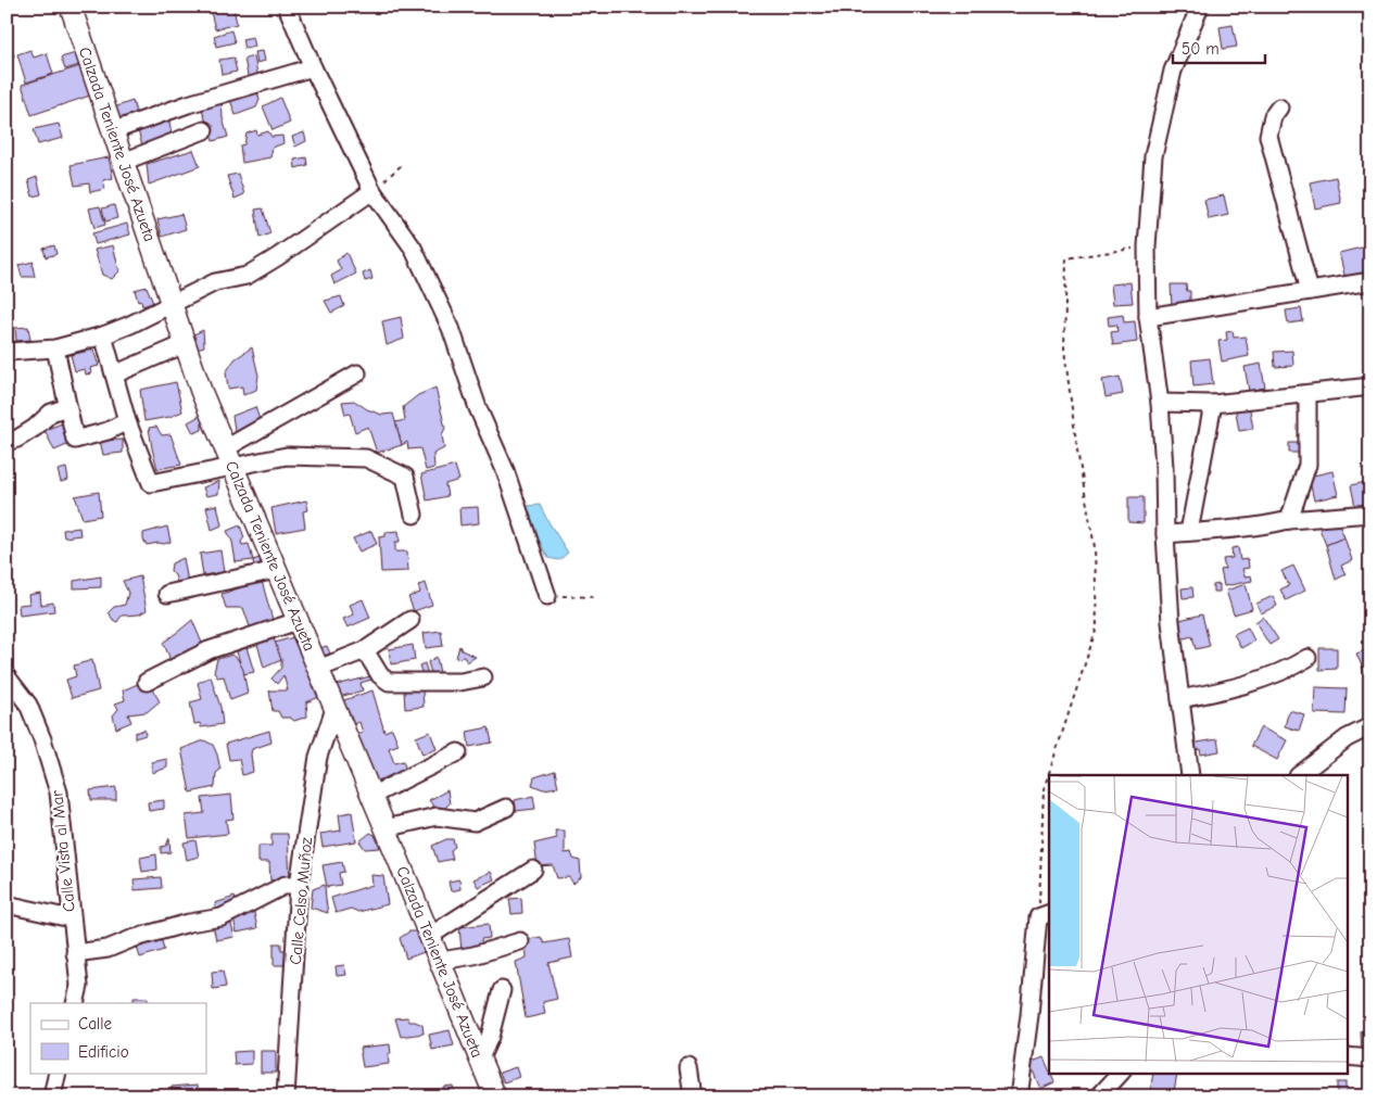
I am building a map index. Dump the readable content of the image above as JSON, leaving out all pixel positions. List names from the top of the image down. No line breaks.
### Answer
{"streets":{"main road":["Calzada Teniente José Azueta"],"street":["Calle Vista al Mar","Calle Celso Muñoz"]},"crossings":[["Calzada Teniente José Azueta","Calle Celso Muñoz"]],"legend":["Calle","Edificio"],"scale_bar":"50 m"}
